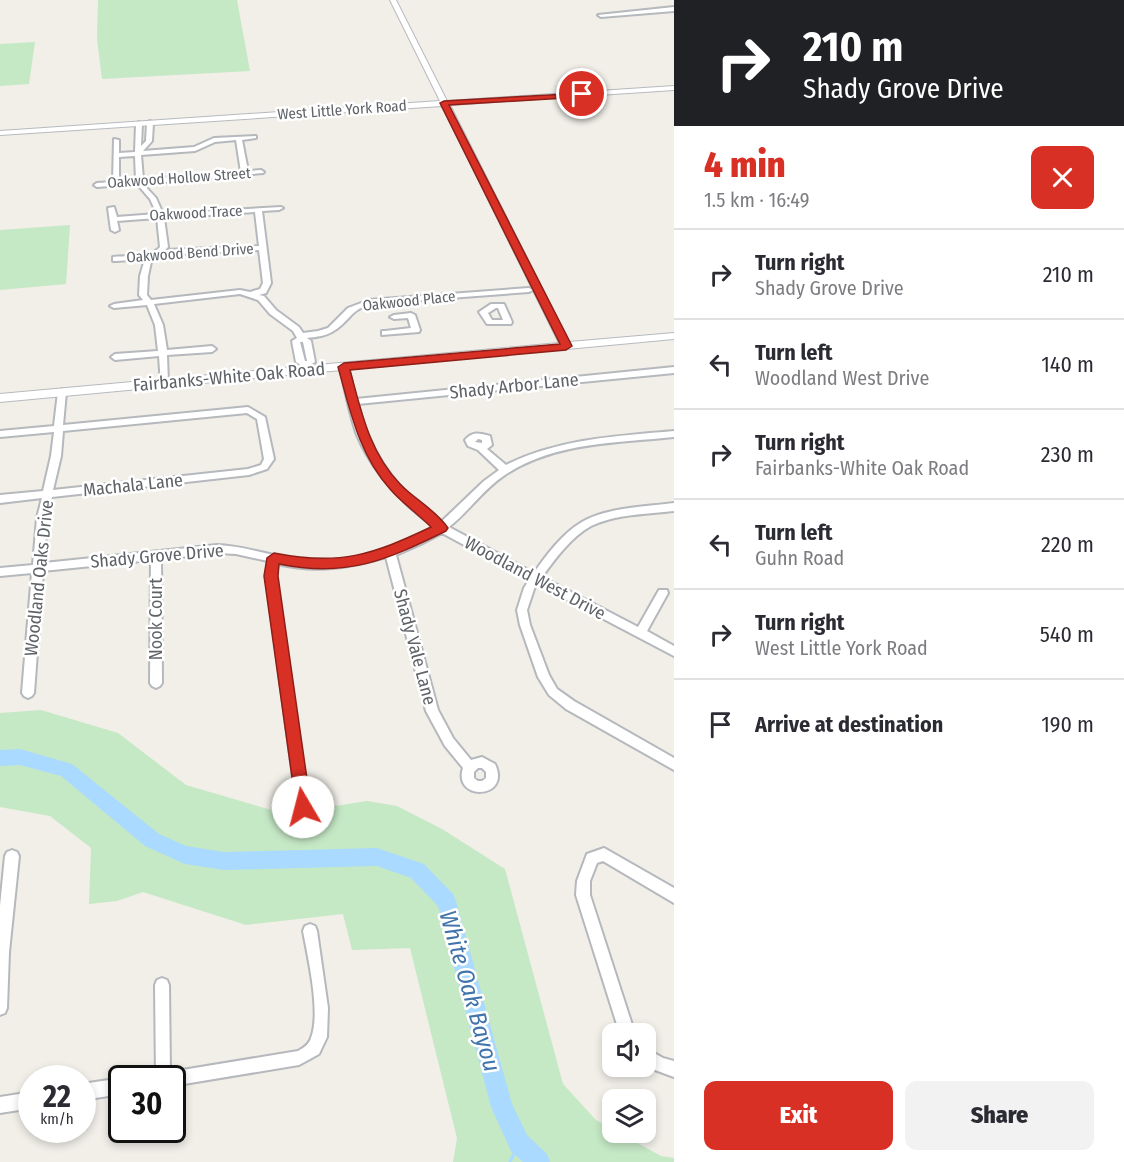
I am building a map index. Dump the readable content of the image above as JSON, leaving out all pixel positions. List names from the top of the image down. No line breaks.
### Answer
{"streets":{"street":["West Little York Road","Oakwood Hollow Street","Oakwood Trace","Oakwood Bend Drive","Oakwood Place","Fairbanks-White Oak Road","Shady Arbor Lane","Machala Lane","Shady Grove Drive","Woodland Oaks Drive","Woodland West Drive","Nook Court","Shady Vale Lane"]},"crossings":[["Fairbanks-White Oak Road","Woodland Oaks Drive"],["Fairbanks-White Oak Road","Woodland West Drive"],["Shady Arbor Lane","Woodland West Drive"],["Machala Lane","Woodland Oaks Drive"],["Shady Grove Drive","Woodland Oaks Drive"],["Shady Grove Drive","Woodland West Drive"],["Shady Grove Drive","Nook Court"],["Shady Grove Drive","Shady Vale Lane"]],"water":["White Oak Bayou"],"page":{"turn":["210 m","Shady Grove Drive"],"heading":["4 min","1.5 km · 16:49"],"list":[{"name":"Turn right","note":"Shady Grove Drive","value":"210 m"},{"name":"Turn left","note":"Woodland West Drive","value":"140 m"},{"name":"Turn right","note":"Fairbanks-White Oak Road","value":"230 m"},{"name":"Turn left","note":"Guhn Road","value":"220 m"},{"name":"Turn right","note":"West Little York Road","value":"540 m"},{"name":"Arrive at destination","value":"190 m"}],"speed":"22 km/h","limit":"30","buttons":["Exit","Share"]}}
